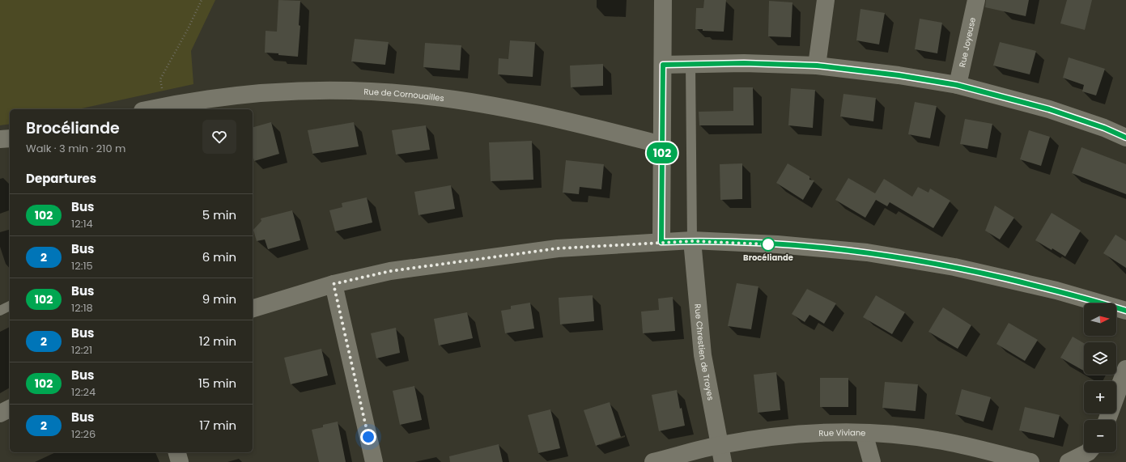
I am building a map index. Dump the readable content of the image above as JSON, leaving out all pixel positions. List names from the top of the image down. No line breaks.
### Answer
{"streets":{"street":["Rue Joyeuse","Rue de Cornouailles","Rue Chrestien de Troyes","Rue Viviane"]},"crossings":[["Rue Chrestien de Troyes","Rue Viviane"]],"places":["Brocéliande"],"lines":["bus line 102"],"north":"right","page":{"on_map":"102","heading":[["Brocéliande","Walk · 3 min · 210 m"],"Departures"],"list":[{"mark":"102","name":"Bus","note":"12:14","value":"5 min"},{"mark":"2","name":"Bus","note":"12:15","value":"6 min"},{"mark":"102","name":"Bus","note":"12:18","value":"9 min"},{"mark":"2","name":"Bus","note":"12:21","value":"12 min"},{"mark":"102","name":"Bus","note":"12:24","value":"15 min"},{"mark":"2","name":"Bus","note":"12:26","value":"17 min"}],"map_buttons":["+","−"]}}
